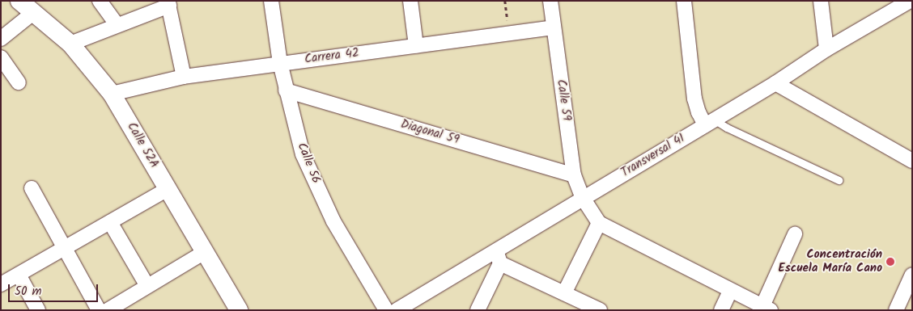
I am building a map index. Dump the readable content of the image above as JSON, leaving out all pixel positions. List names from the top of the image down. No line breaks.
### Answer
{"streets":{"street":["Carrera 42","Calle 59","Diagonal 59","Calle 52A","Transversal 41","Calle 56"]},"crossings":[["Carrera 42","Calle 59"],["Carrera 42","Calle 52A"],["Carrera 42","Calle 56"],["Calle 59","Diagonal 59"],["Calle 59","Transversal 41"],["Diagonal 59","Calle 56"]],"places":["Concentración Escuela María Cano"],"scale_bar":"50 m"}
